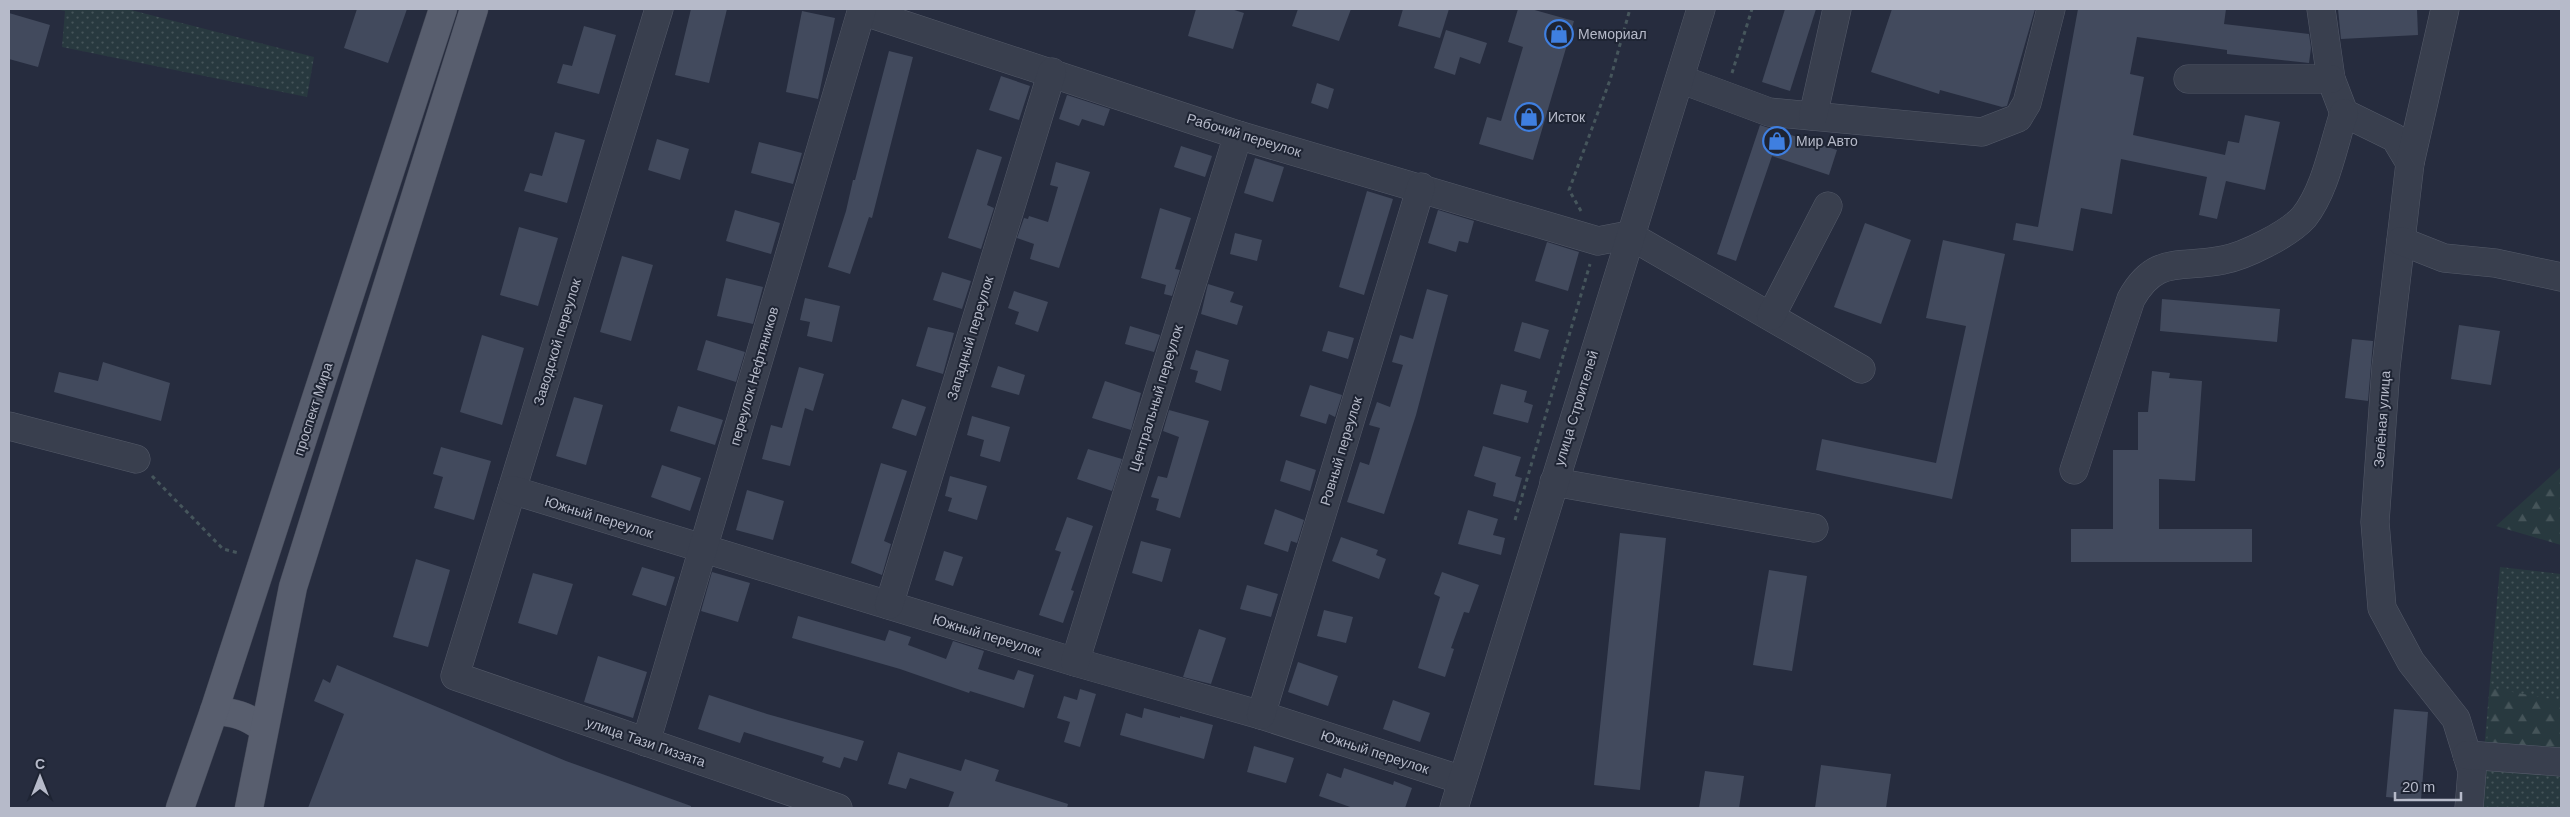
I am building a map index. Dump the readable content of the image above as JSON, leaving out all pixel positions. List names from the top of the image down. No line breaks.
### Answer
{"streets":{"main road":["проспект Мира"],"street":["Рабочий переулок","Западный переулок","Заводской переулок","переулок Нефтяников","Центральный переулок","улица Строителей","Зелёная улица","Ровный переулок","Южный переулок","улица Тази Гиззата"]},"crossings":[["Рабочий переулок","Западный переулок"],["Рабочий переулок","переулок Нефтяников"],["Рабочий переулок","Центральный переулок"],["Рабочий переулок","улица Строителей"],["Рабочий переулок","Ровный переулок"],["Западный переулок","Южный переулок"],["Заводской переулок","Южный переулок"],["Заводской переулок","улица Тази Гиззата"],["переулок Нефтяников","Южный переулок"],["переулок Нефтяников","улица Тази Гиззата"],["Центральный переулок","Южный переулок"],["улица Строителей","Южный переулок"],["Ровный переулок","Южный переулок"]],"places":{"shop":["Мемориал","Исток","Мир Авто"]},"scale_bar":"20 m","north":"top"}
